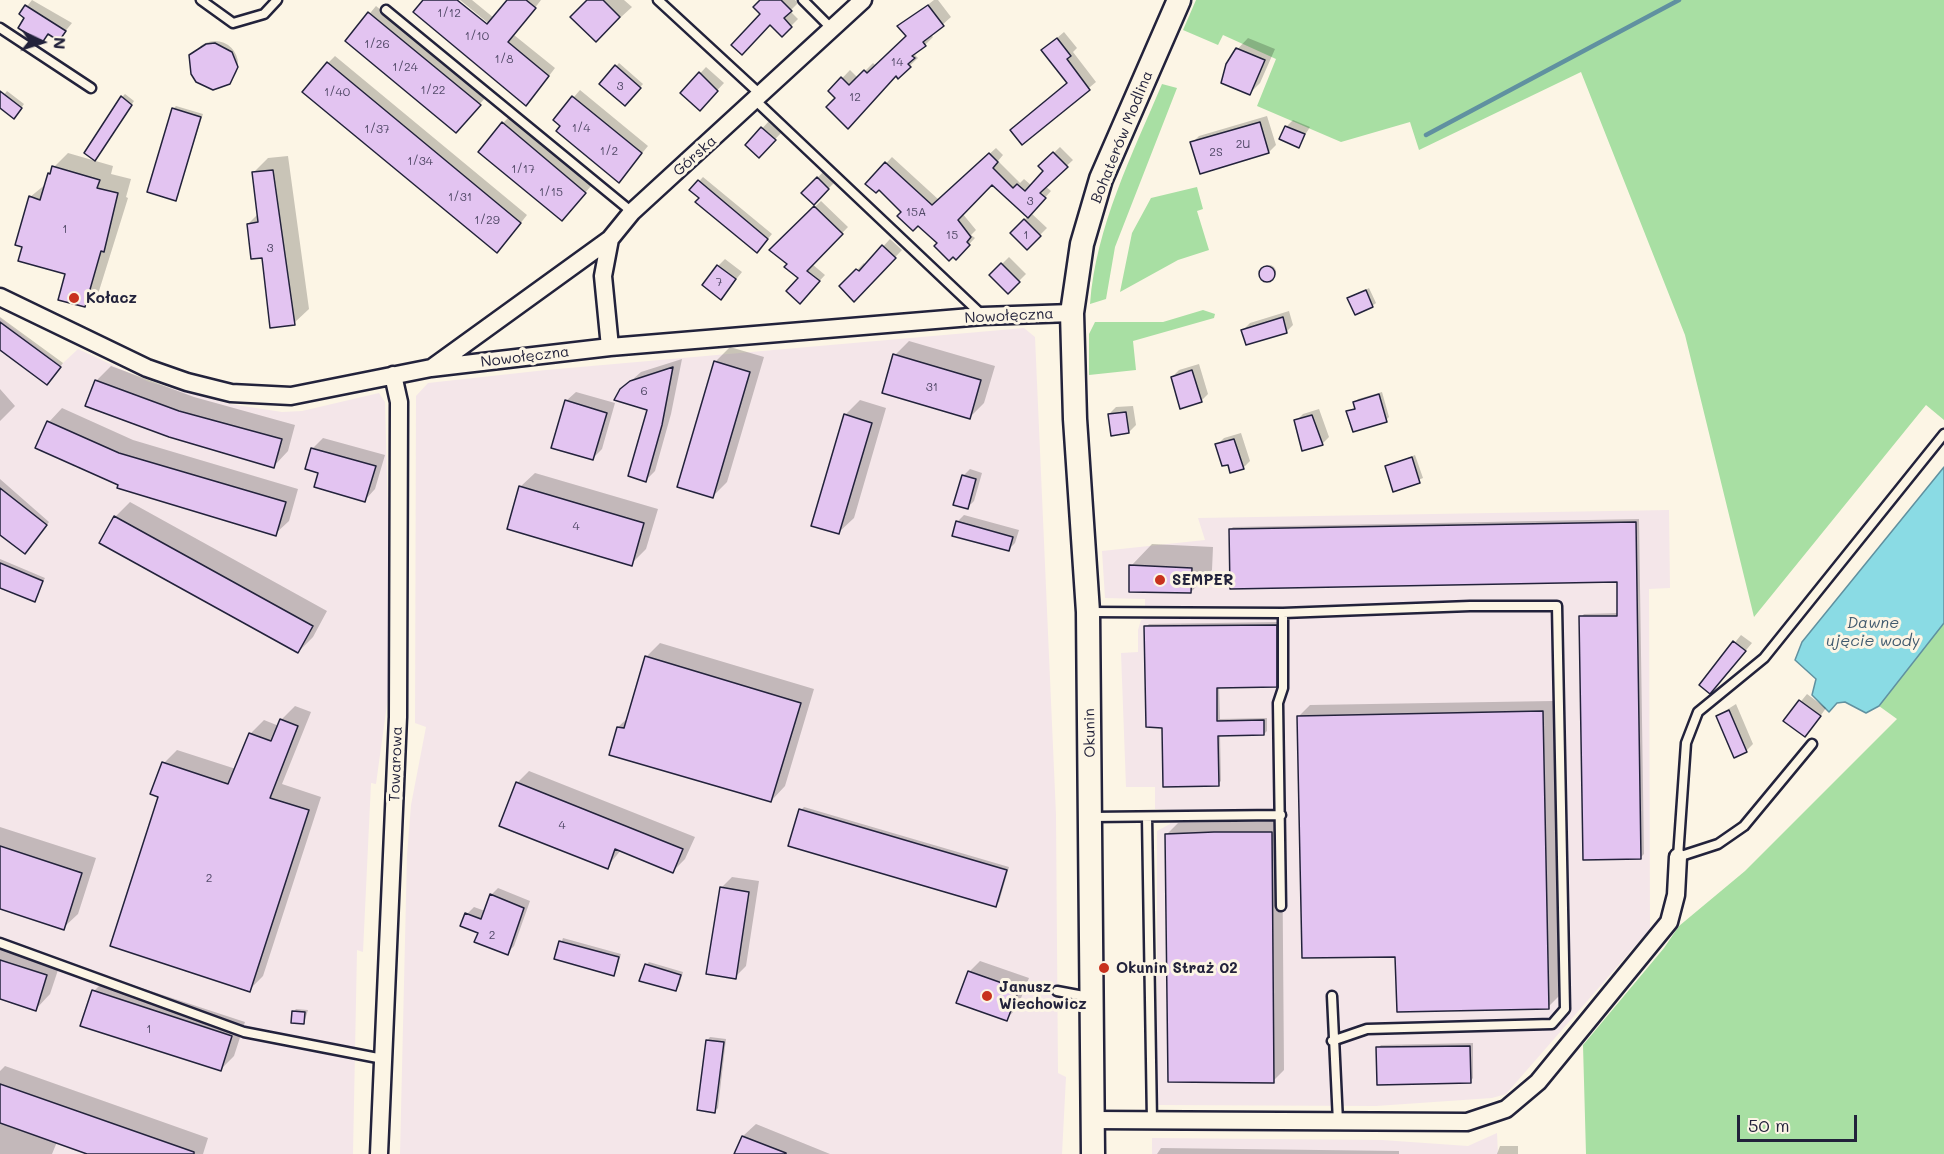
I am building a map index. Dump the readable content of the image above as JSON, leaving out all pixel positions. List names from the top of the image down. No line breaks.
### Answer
{"streets":{"main road":["Bohaterów Modlina","Okunin"],"street":["Górska","Nowołęczna","Towarowa"]},"crossings":[["Bohaterów Modlina","Nowołęczna"],["Bohaterów Modlina","Okunin"],["Górska","Nowołęczna"],["Nowołęczna","Okunin"],["Nowołęczna","Towarowa"]],"water":["Dawne ujęcie wody"],"places":["Kołacz","SEMPER","Okunin Straż 02","Janusz Wiechowicz"],"house_numbers":["1/12","1/10","1/26","1/8","14","1/24","3","1/22","1/40","12","1/4","1/37","2U","1/2","2S","1/34","1/17","1/15","1/31","3","15A","1/29","1","15","1","3","7","31","6","4","4","2","2","1"],"scale_bar":"50 m","north":"right"}
